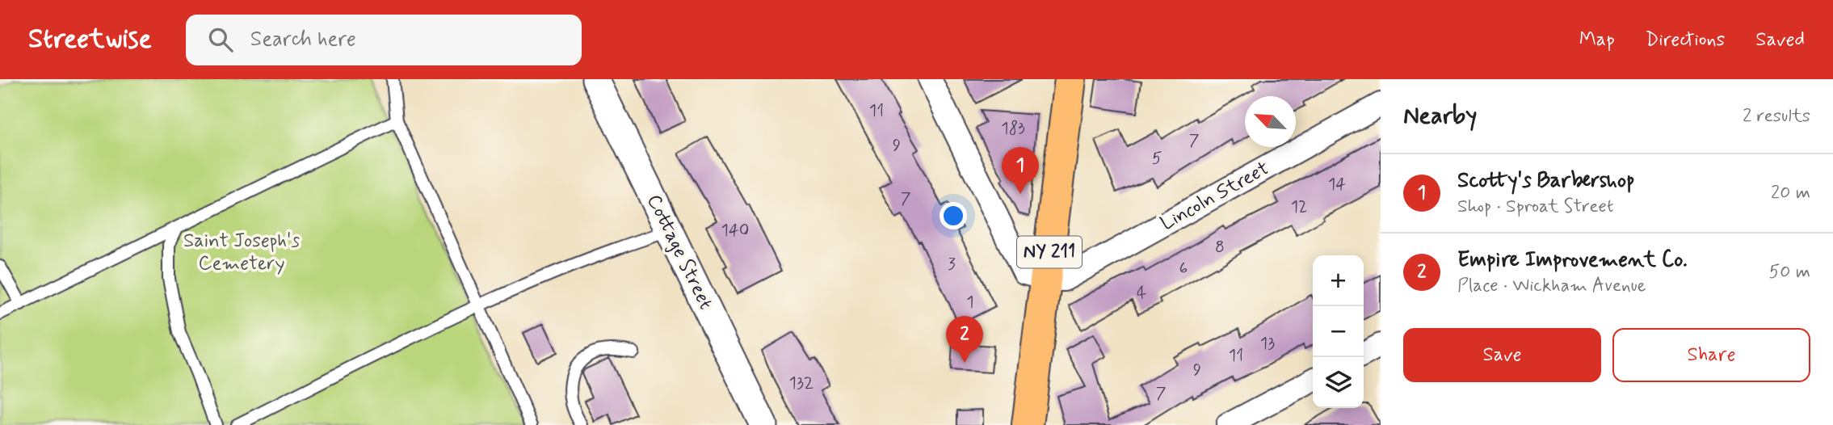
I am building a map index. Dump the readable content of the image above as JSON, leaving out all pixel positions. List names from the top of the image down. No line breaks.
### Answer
{"streets":{"main road":["NY 211"],"street":["Lincoln Street","Cottage Street"]},"crossings":[["Lincoln Street","NY 211"]],"parks":["Saint Joseph's Cemetery"],"house_numbers":["11","183","7","9","5","14","7","12","140","8","3","6","4","1","13","11","9","132","7"],"north":"top left","page":{"header":"Streetwise","search":"Search here","nav":["Map","Directions","Saved"],"heading":["Nearby","2 results"],"pins":["1","2"],"list":[{"mark":"1","name":"Scotty's Barbershop","note":"Shop · Sproat Street","value":"20 m"},{"mark":"2","name":"Empire Improvement Co.","note":"Place · Wickham Avenue","value":"50 m"}],"map_buttons":["+","−"],"buttons":["Save","Share"]}}
